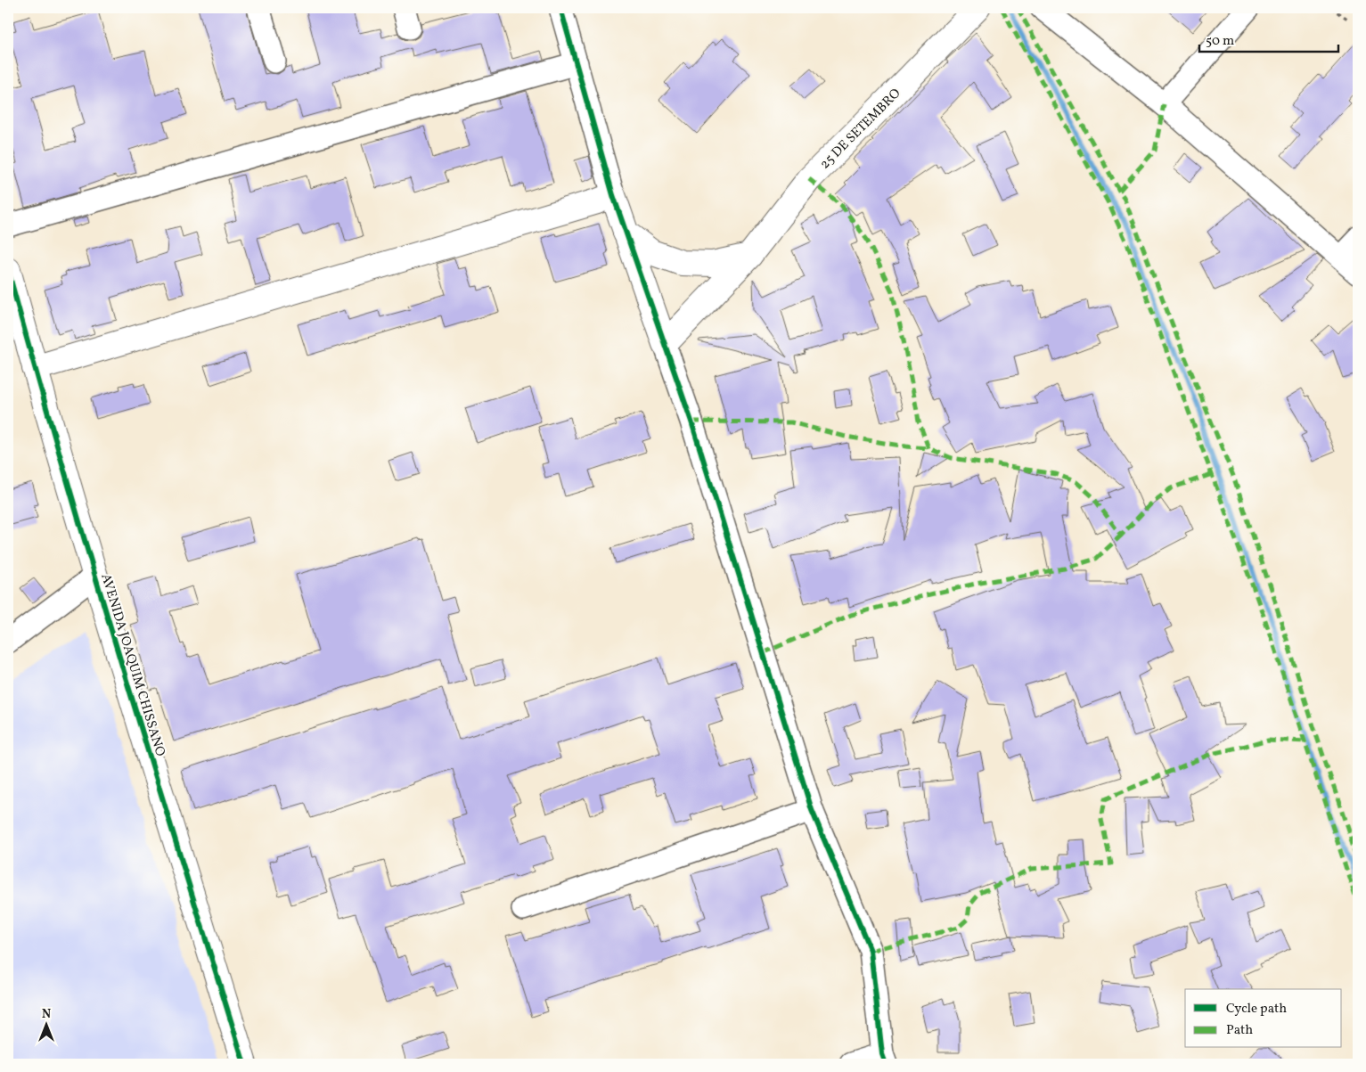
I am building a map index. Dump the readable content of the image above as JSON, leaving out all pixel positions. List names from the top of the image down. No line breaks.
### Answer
{"streets":{"street":["25 DE SETEMBRO","AVENIDA JOAQUIM CHISSANO"]},"legend":["Cycle path","Path"],"scale_bar":"50 m","north":"top"}
